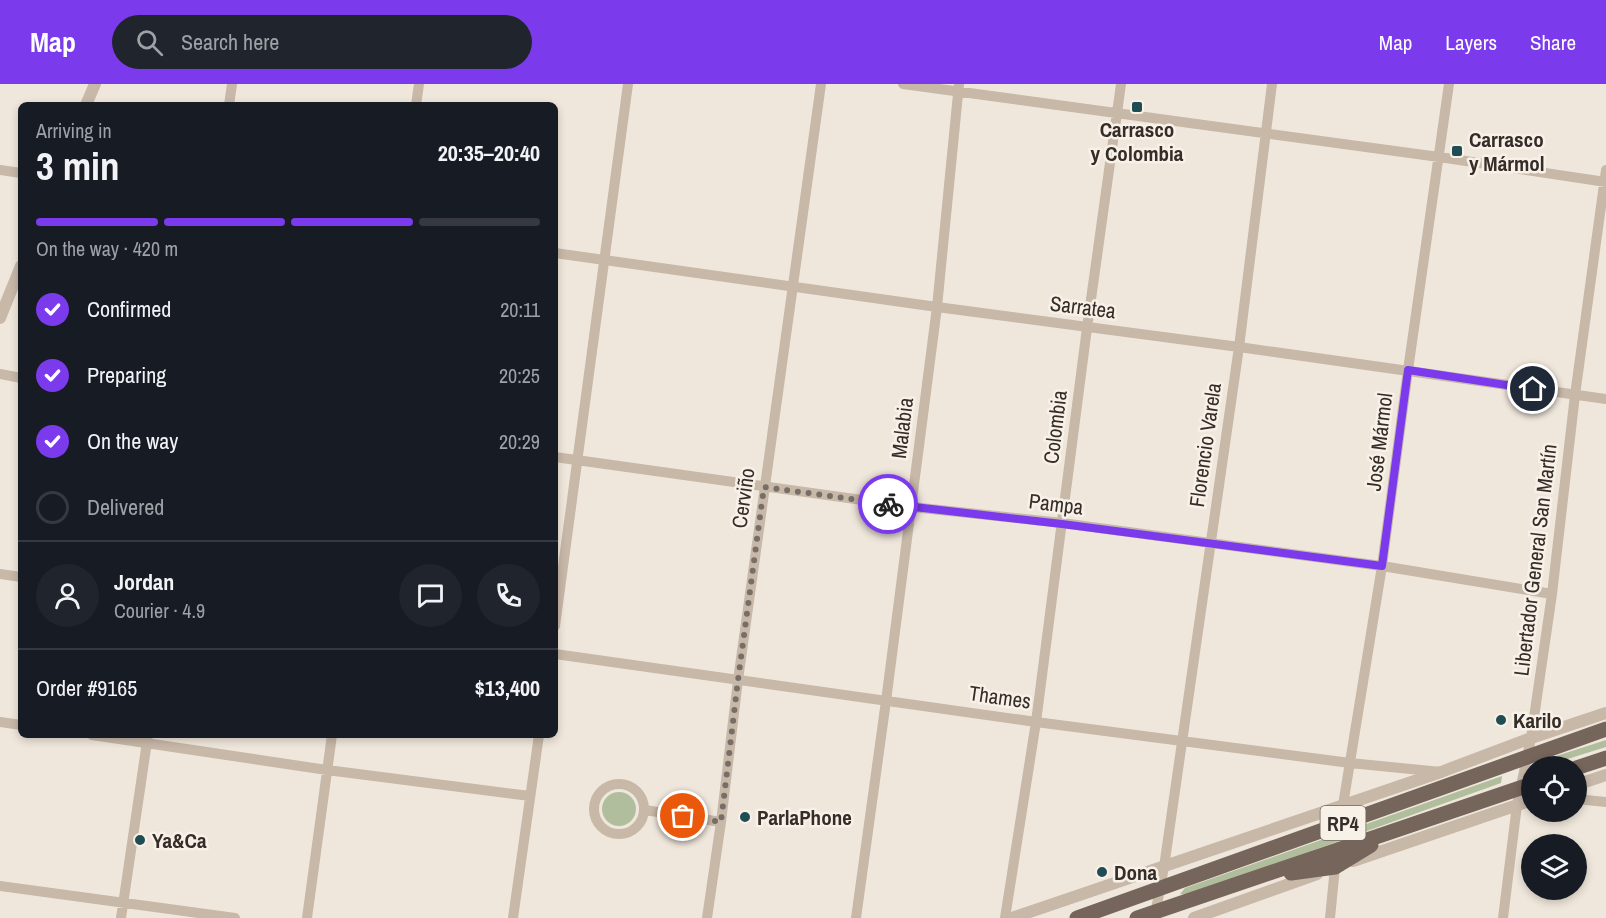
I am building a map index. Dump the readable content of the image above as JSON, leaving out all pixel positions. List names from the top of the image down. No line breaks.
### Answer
{"streets":{"main road":["RP4"],"street":["Sarratea","Colombia","Malabia","José Mármol","Florencio Varela","Cerviño","Pampa","Libertador General San Martín","Thames"]},"crossings":[["Sarratea","Colombia"],["Sarratea","Malabia"],["Sarratea","José Mármol"],["Sarratea","Florencio Varela"],["Sarratea","Cerviño"],["Sarratea","Libertador General San Martín"],["Colombia","Pampa"],["Colombia","Thames"],["Malabia","Pampa"],["Malabia","Thames"],["José Mármol","Pampa"],["José Mármol","Thames"],["Florencio Varela","Pampa"],["Florencio Varela","Thames"],["Florencio Varela","RP4"],["Cerviño","Pampa"],["Cerviño","Thames"],["Pampa","Libertador General San Martín"]],"places":{"transit":["Carrasco y Colombia","Carrasco y Mármol"],"other":["Karilo","ParlaPhone","Ya&Ca","Dona"]},"page":{"header":"Map","search":"Search here","nav":["Map","Layers","Share"],"heading":["3 min","Arriving in","20:35–20:40"],"panel":["Jordan","Courier · 4.9","Order #9165","$13,400"],"bar":"On the way · 420 m","list":[["Confirmed","20:11"],["Preparing","20:25"],["On the way","20:29"],"Delivered"]}}
